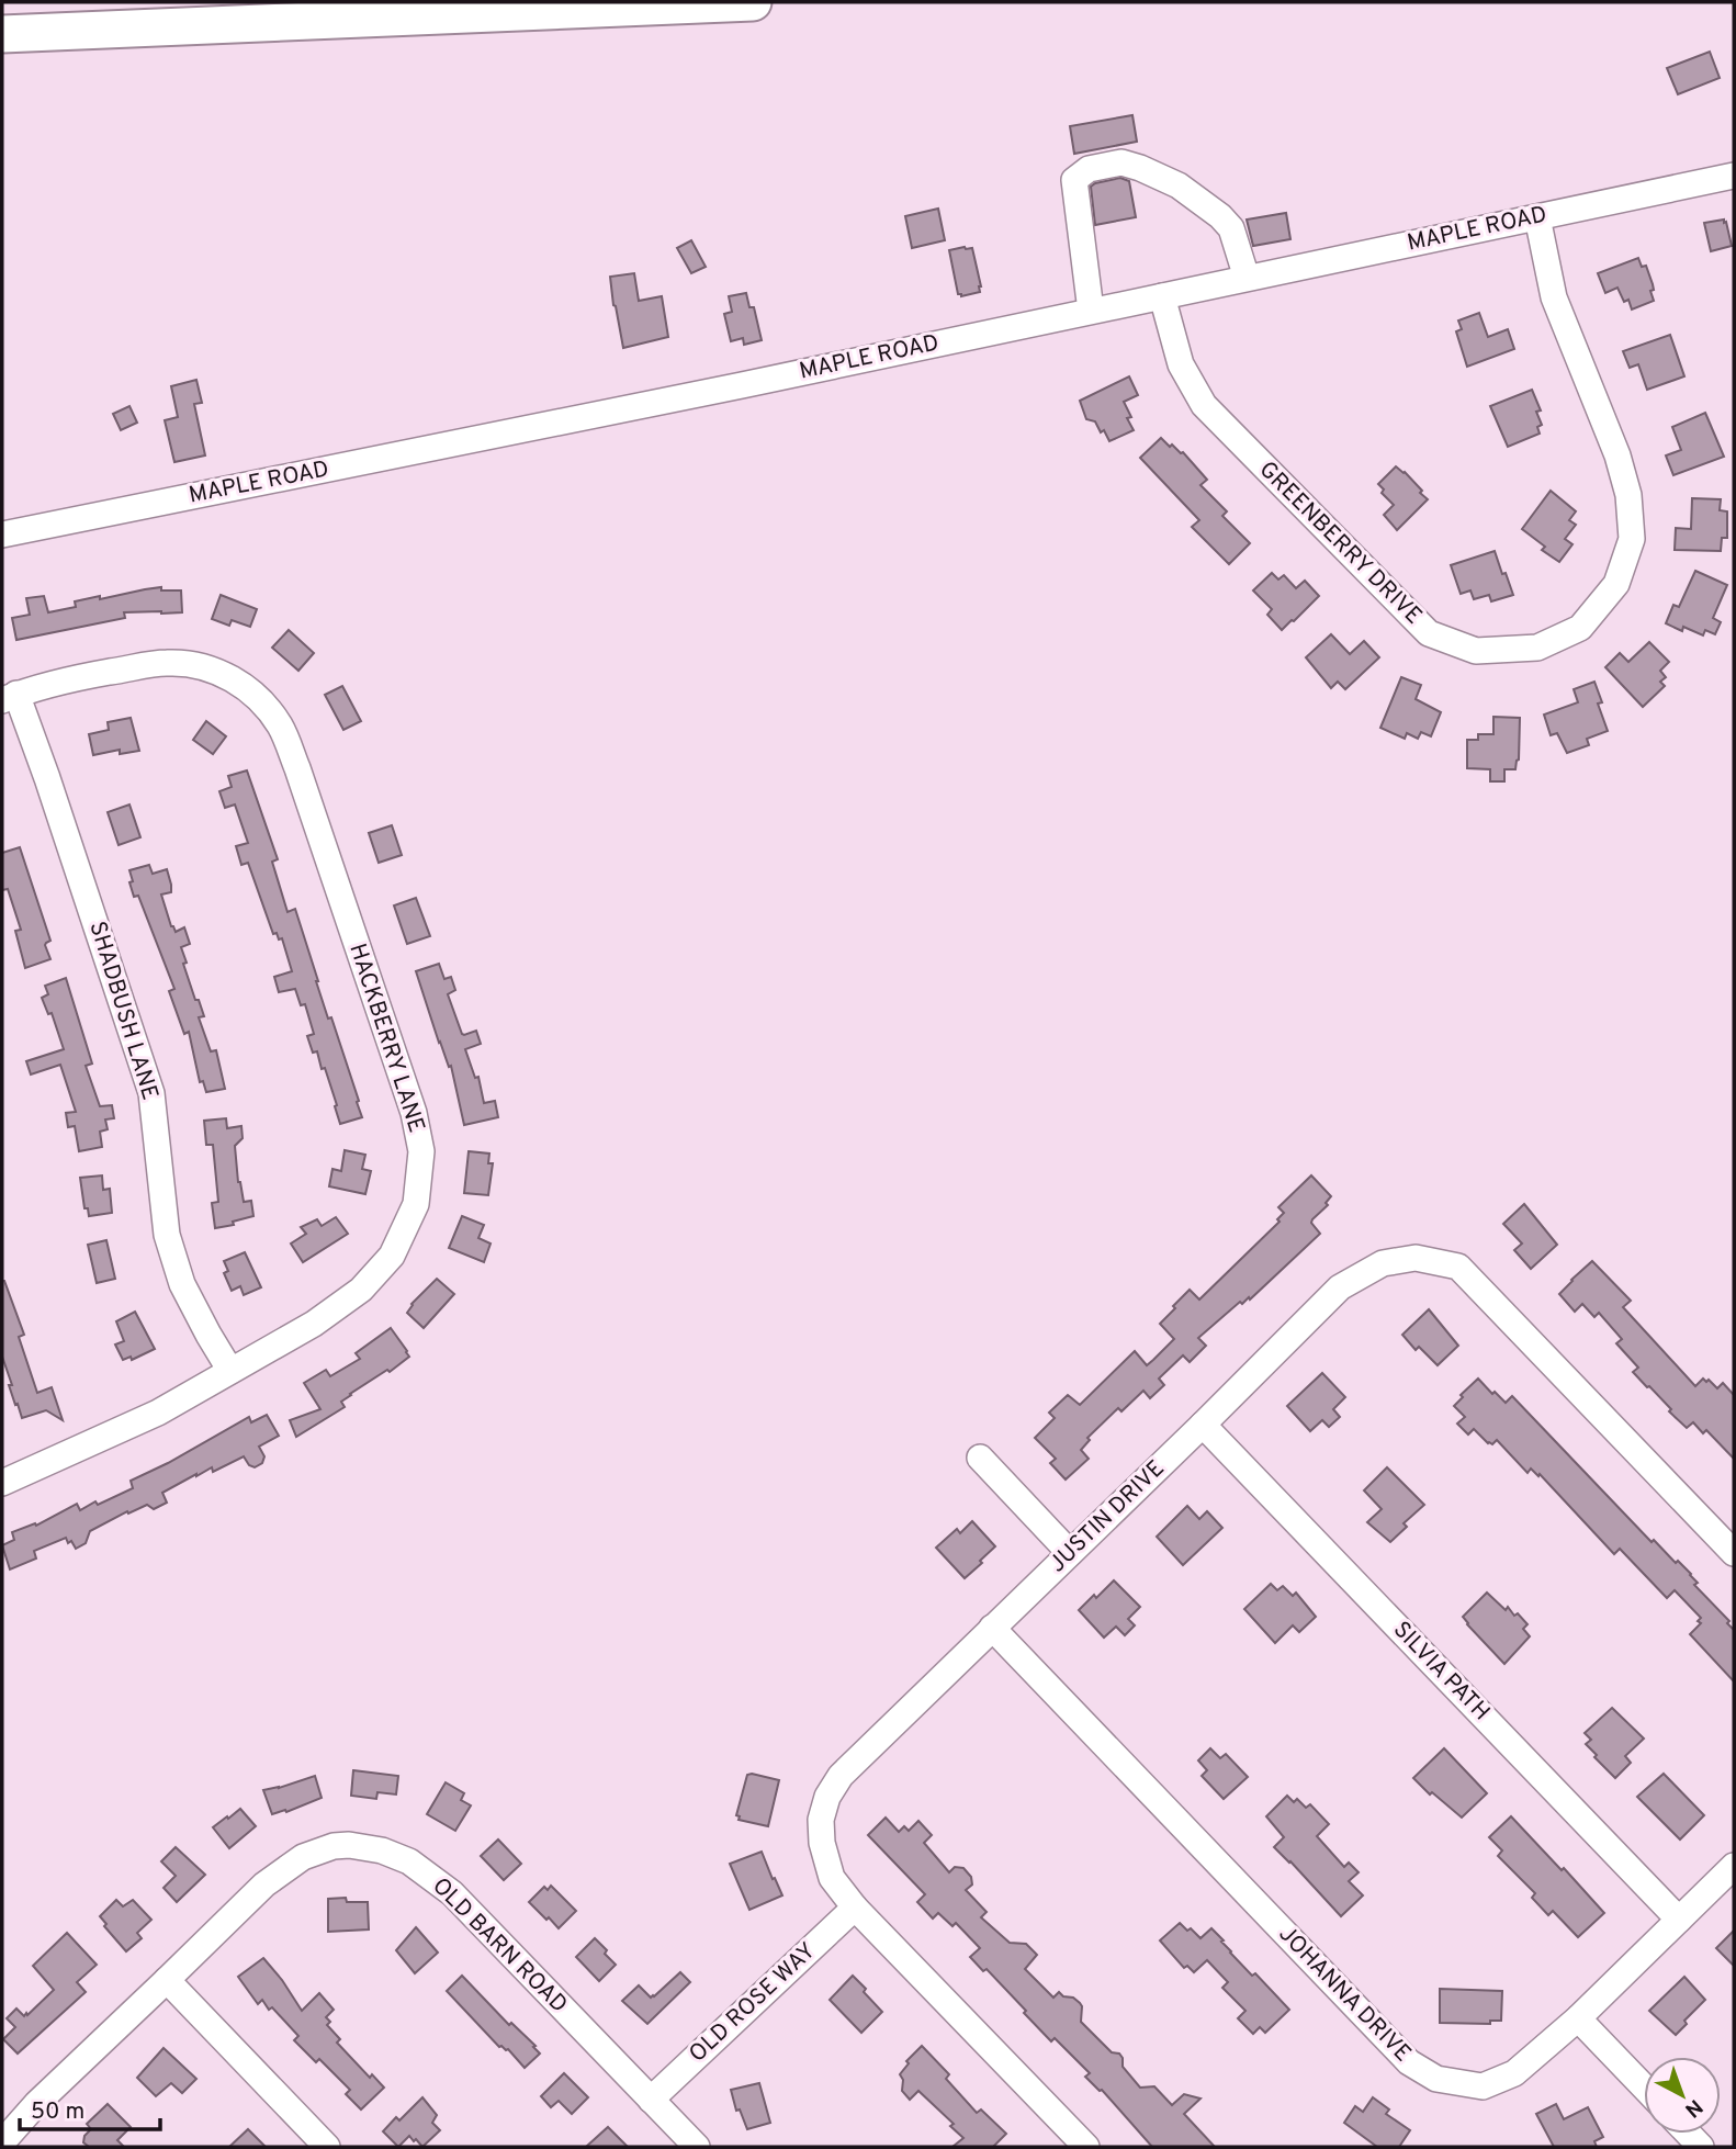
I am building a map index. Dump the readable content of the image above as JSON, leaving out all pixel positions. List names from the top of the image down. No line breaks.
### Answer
{"streets":{"street":["MAPLE ROAD","GREENBERRY DRIVE","SHADBUSH LANE","HACKBERRY LANE","JUSTIN DRIVE","SILVIA PATH","OLD BARN ROAD","JOHANNA DRIVE","OLD ROSE WAY"]},"crossings":[["MAPLE ROAD","GREENBERRY DRIVE"],["SHADBUSH LANE","HACKBERRY LANE"],["JUSTIN DRIVE","SILVIA PATH"],["JUSTIN DRIVE","JOHANNA DRIVE"],["JUSTIN DRIVE","OLD ROSE WAY"],["SILVIA PATH","JOHANNA DRIVE"],["OLD BARN ROAD","OLD ROSE WAY"]],"scale_bar":"50 m","north":"bottom right"}
